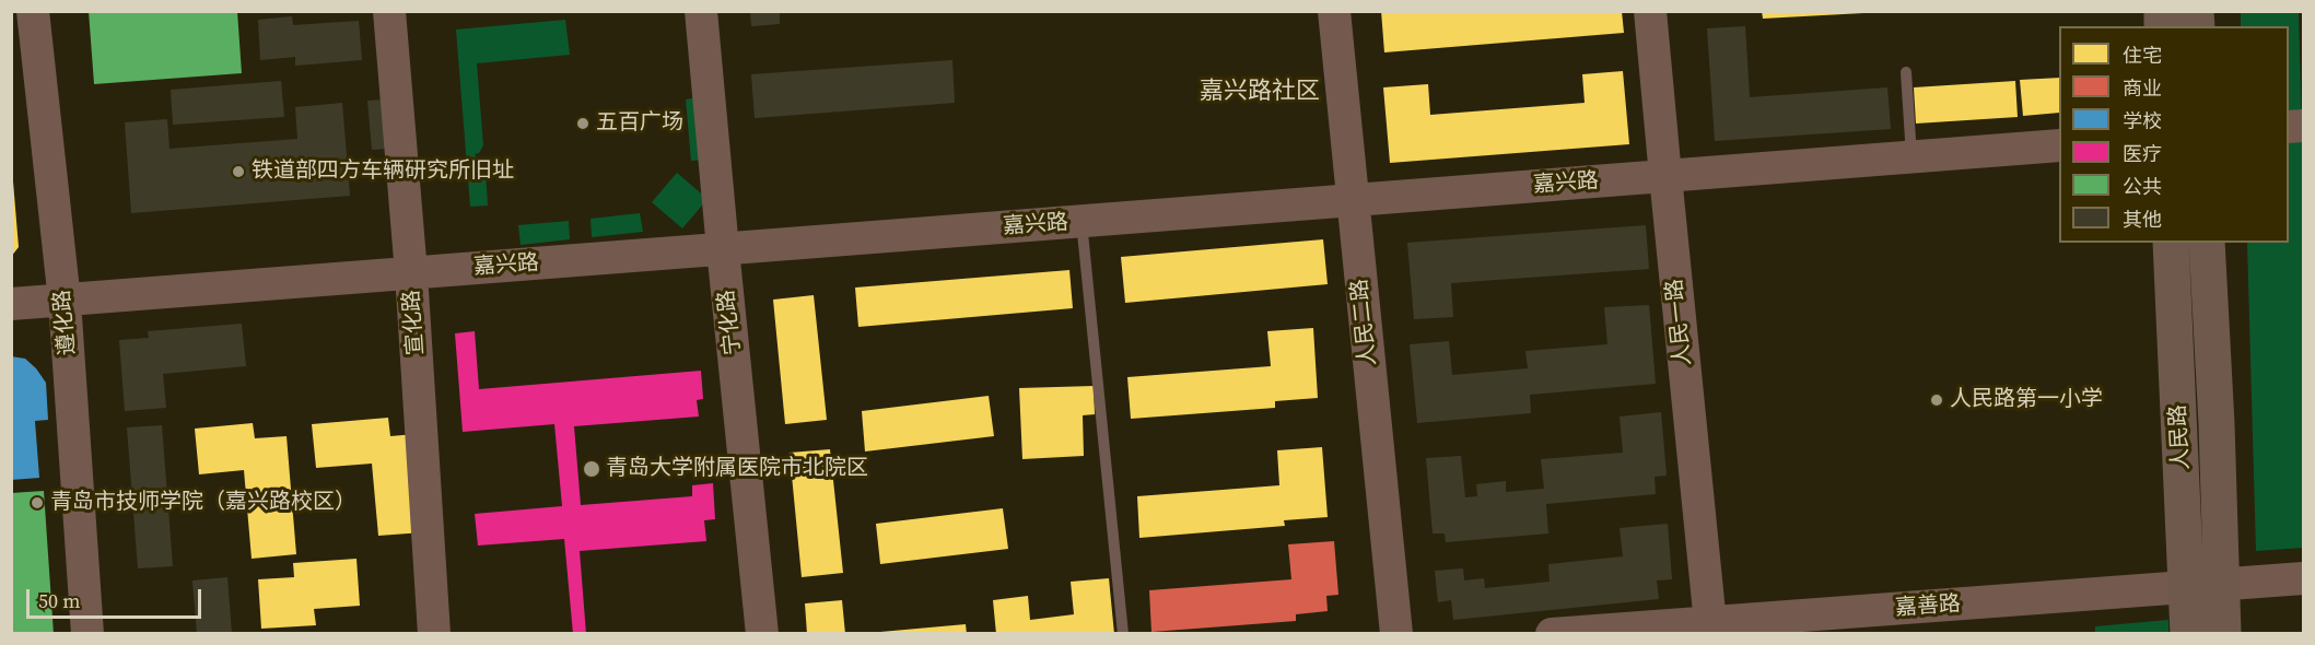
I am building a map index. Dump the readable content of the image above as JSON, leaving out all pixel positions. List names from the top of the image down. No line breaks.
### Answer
{"streets":{"main road":["人民路"],"street":["嘉兴路","遵化路","宣化路","宁化路","人民二路","人民一路","嘉善路"]},"crossings":[["嘉兴路","遵化路"],["嘉兴路","宣化路"],["嘉兴路","宁化路"],["嘉兴路","人民二路"],["嘉兴路","人民一路"],["人民一路","嘉善路"],["人民路","嘉善路"]],"districts":["嘉兴路社区"],"places":["五百广场","铁道部四方车辆研究所旧址","人民路第一小学","青岛大学附属医院市北院区","青岛市技师学院（嘉兴路校区）"],"legend":["住宅","商业","学校","医疗","公共","其他"],"scale_bar":"50 m"}
